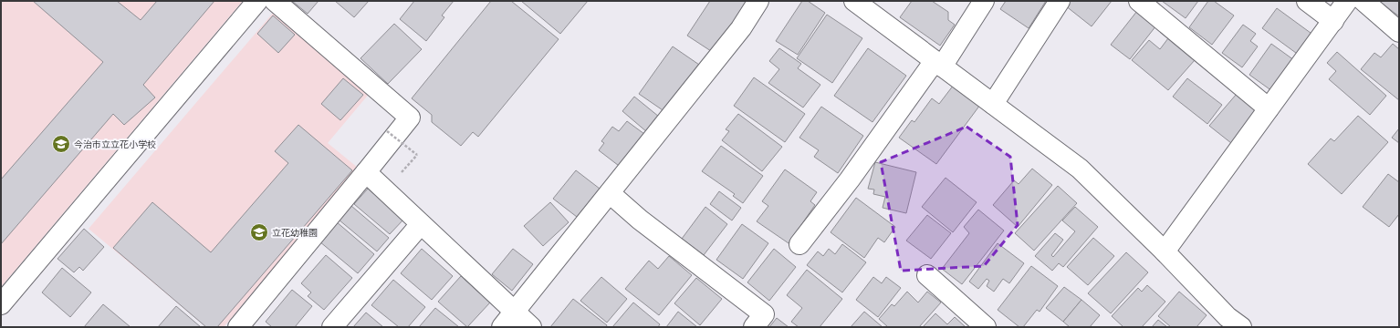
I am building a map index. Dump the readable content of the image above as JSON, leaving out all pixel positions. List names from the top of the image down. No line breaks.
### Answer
{"places":{"school or university":["今治市立立花小学校","立花幼稚園"]}}
